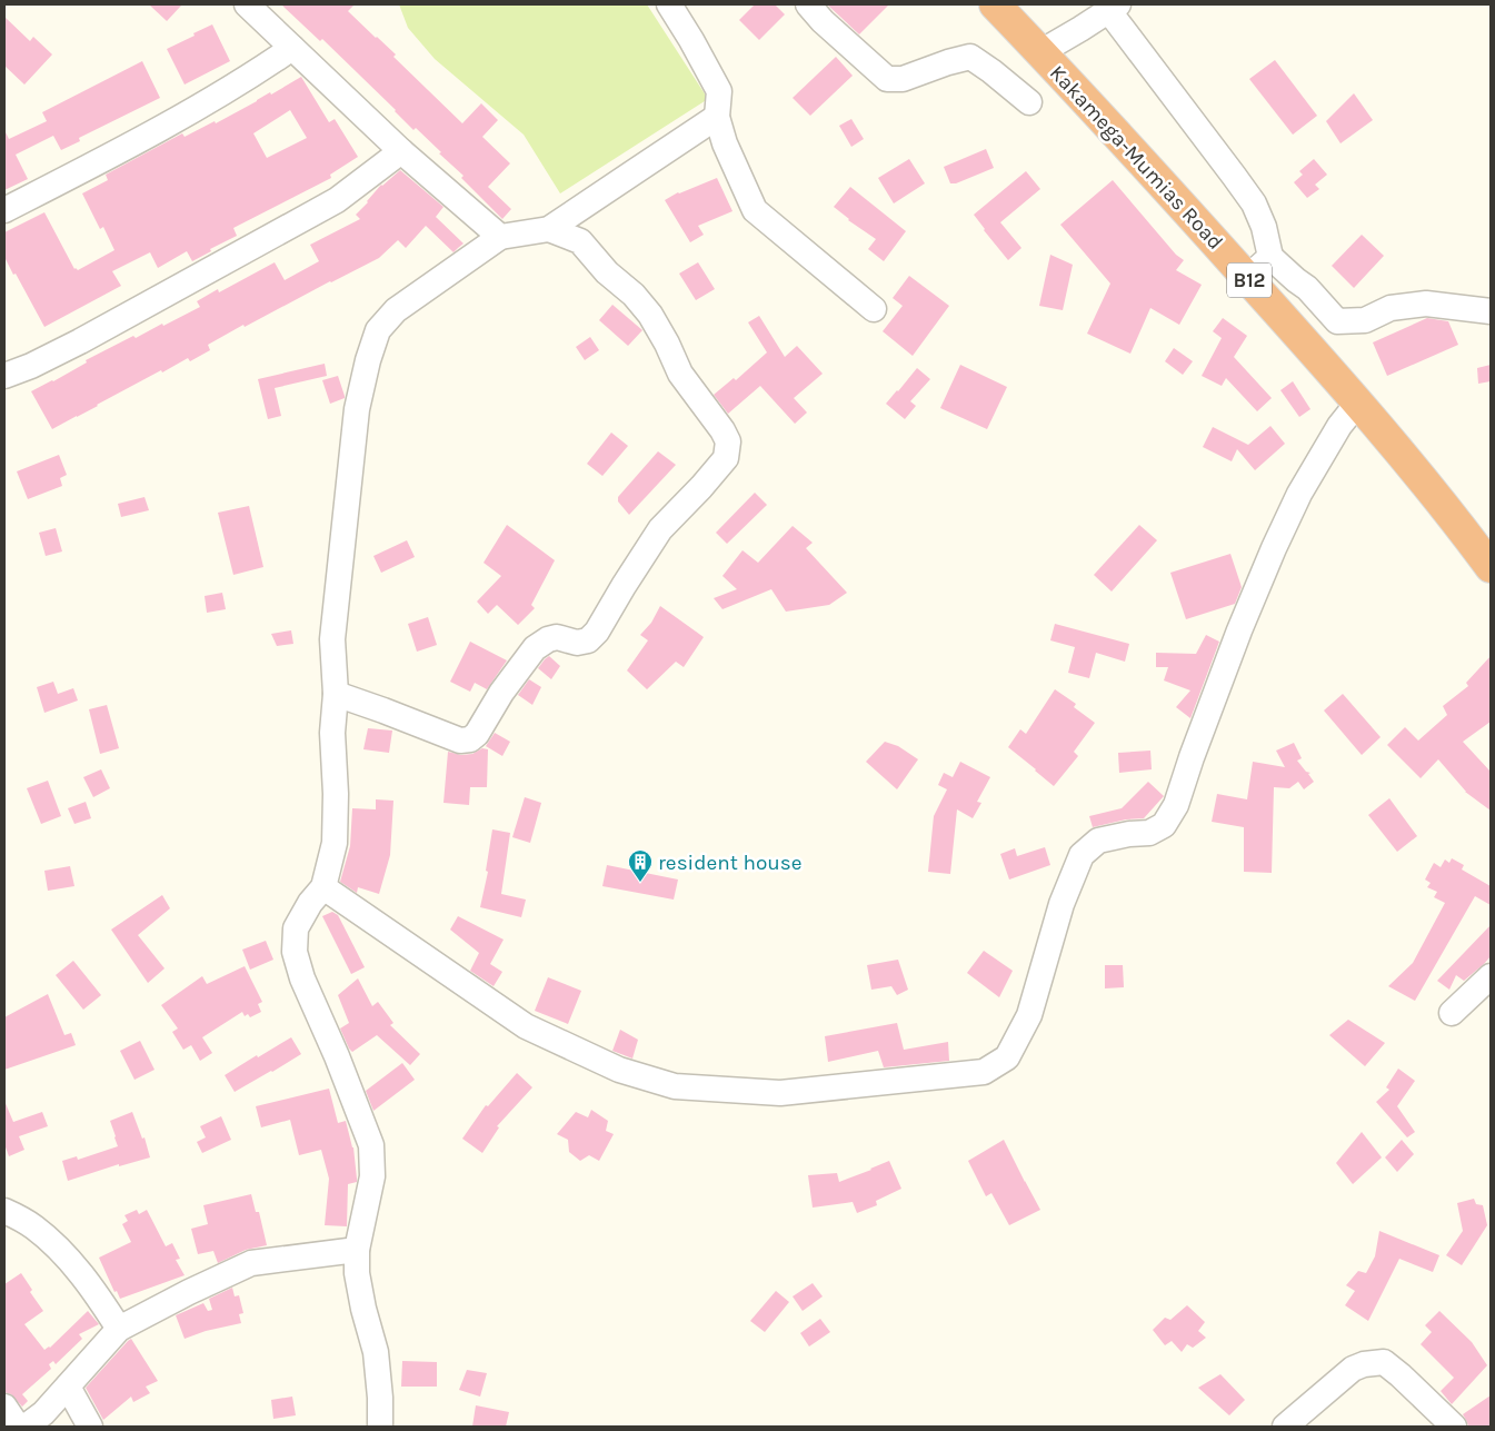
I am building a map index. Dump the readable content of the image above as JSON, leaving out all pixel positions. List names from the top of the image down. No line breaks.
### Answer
{"streets":{"highway":["Kakamega-Mumias Road","B12"]},"places":{"building":["resident house"]}}
